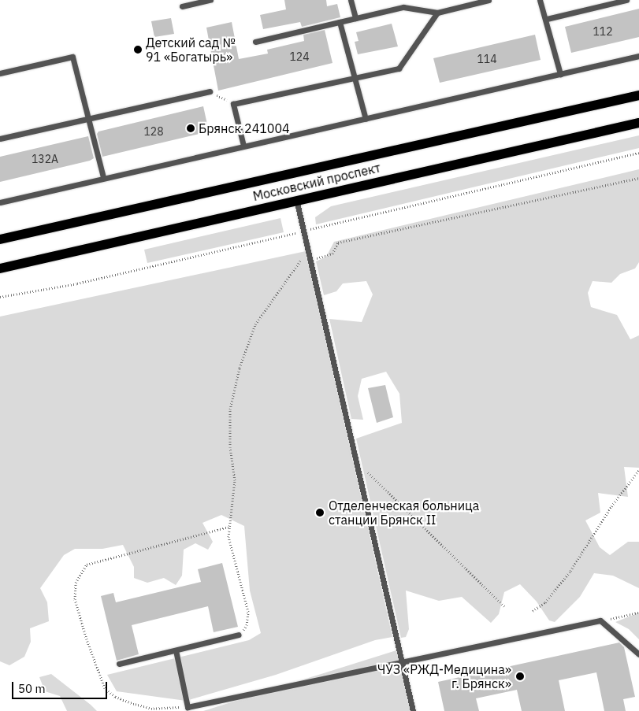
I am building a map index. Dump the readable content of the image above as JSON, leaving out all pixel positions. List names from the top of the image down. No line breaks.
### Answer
{"streets":{"main road":["Московский проспект"]},"places":["Детский сад № 91 «Богатырь»","Брянск 241004","Отделенческая больница станции Брянск II","ЧУЗ «РЖД-Медицина» г. Брянск»"],"house_numbers":["112","124","114","128","132А"],"scale_bar":"50 m"}
